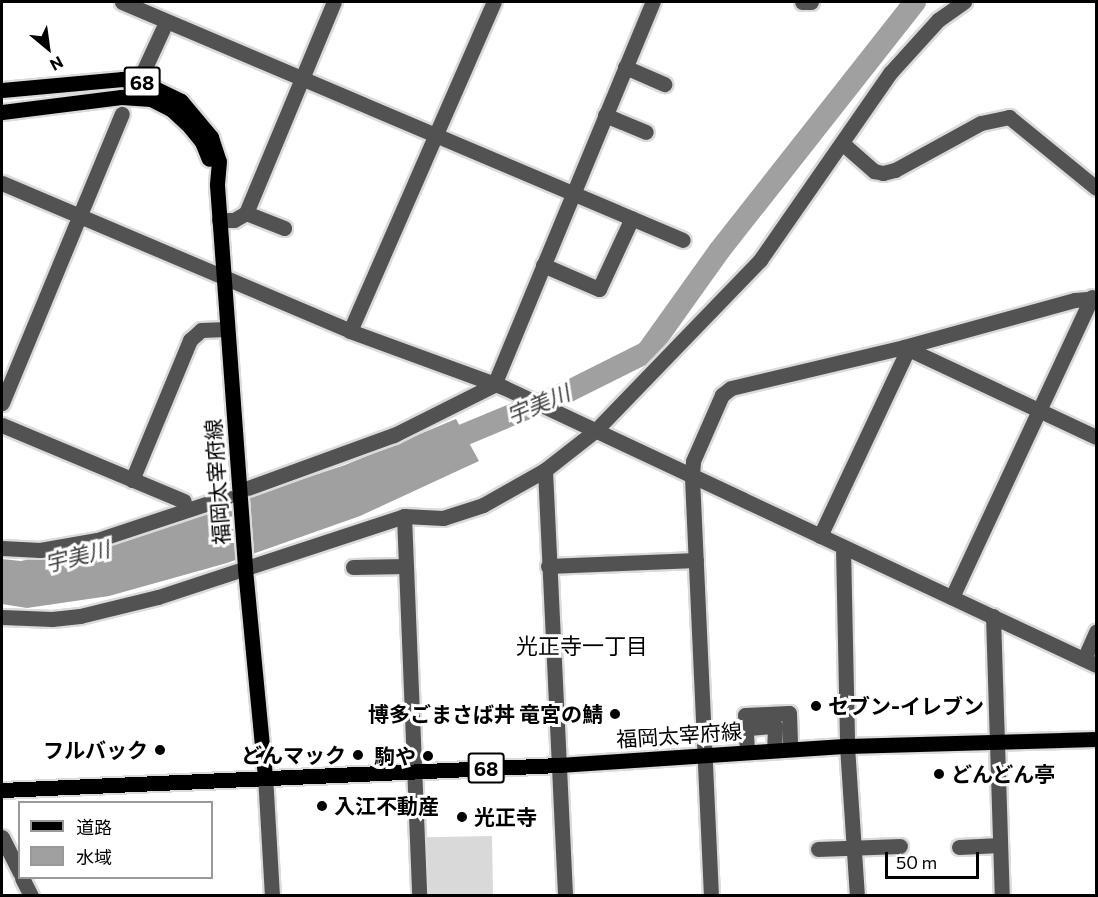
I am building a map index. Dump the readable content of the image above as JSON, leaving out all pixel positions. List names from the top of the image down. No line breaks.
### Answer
{"streets":{"main road":["68","福岡太宰府線"]},"districts":["光正寺一丁目"],"water":["宇美川"],"places":["セブン-イレブン","博多ごまさば丼 竜宮の鯖","フルバック","どんマック","駒や","どんどん亭","入江不動産","光正寺"],"legend":["道路","水域"],"scale_bar":"50 m","north":"bottom right"}
